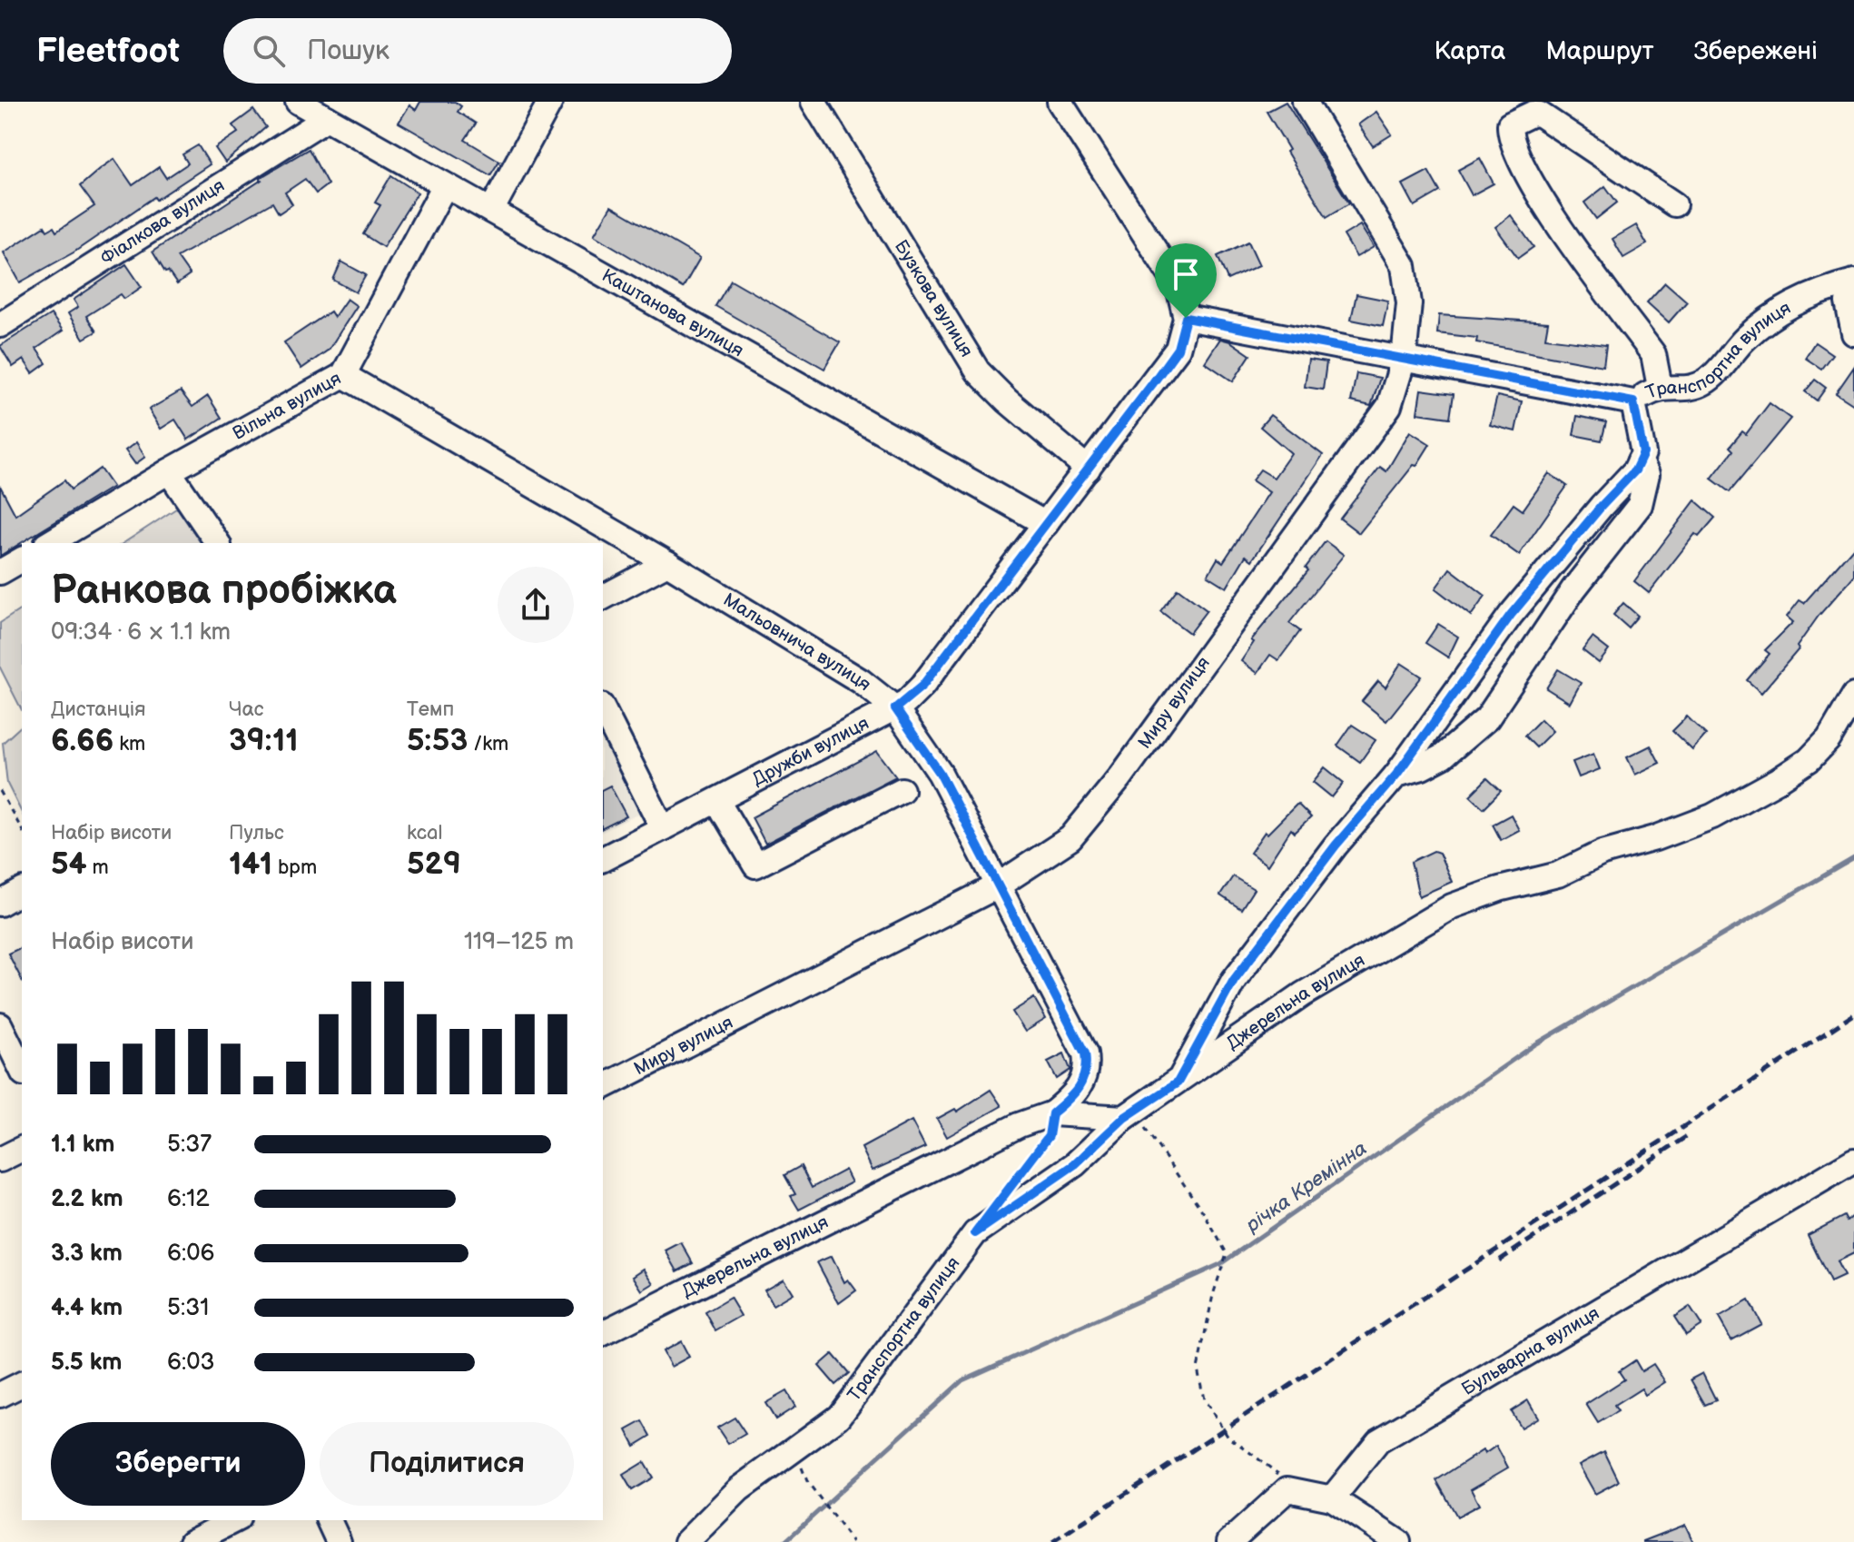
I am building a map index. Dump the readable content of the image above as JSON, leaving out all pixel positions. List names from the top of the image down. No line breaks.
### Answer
{"streets":{"street":["Фіалкова вулиця","Бузкова вулиця","Каштанова вулиця","Транспортна вулиця","Вільна вулиця","Мальовнича вулиця","Миру вулиця","Дружби вулиця","Джерельна вулиця","Бульварна вулиця"]},"crossings":[["Фіалкова вулиця","Каштанова вулиця"],["Бузкова вулиця","Дружби вулиця"],["Каштанова вулиця","Вільна вулиця"],["Каштанова вулиця","Дружби вулиця"],["Транспортна вулиця","Джерельна вулиця"],["Вільна вулиця","Мальовнича вулиця"],["Мальовнича вулиця","Миру вулиця"],["Мальовнича вулиця","Дружби вулиця"],["Мальовнича вулиця","Джерельна вулиця"]],"water":["річка Кремінна"],"page":{"header":"Fleetfoot","search":"Пошук","nav":["Карта","Маршрут","Збережені"],"heading":["Ранкова пробіжка","09:34 · 6 × 1.1 km"],"stats":[["Дистанція","6.66 km"],["Час","39:11"],["Темп","5:53 /km"],["Набір висоти","54 m"],["Пульс","141 bpm"],["kcal","529"]],"chart":["Набір висоти","119–125 m"],"list":[{"name":"1.1 km","note":"5:37"},{"name":"2.2 km","note":"6:12"},{"name":"3.3 km","note":"6:06"},{"name":"4.4 km","note":"5:31"},{"name":"5.5 km","note":"6:03"}],"buttons":["Зберегти","Поділитися"]}}
